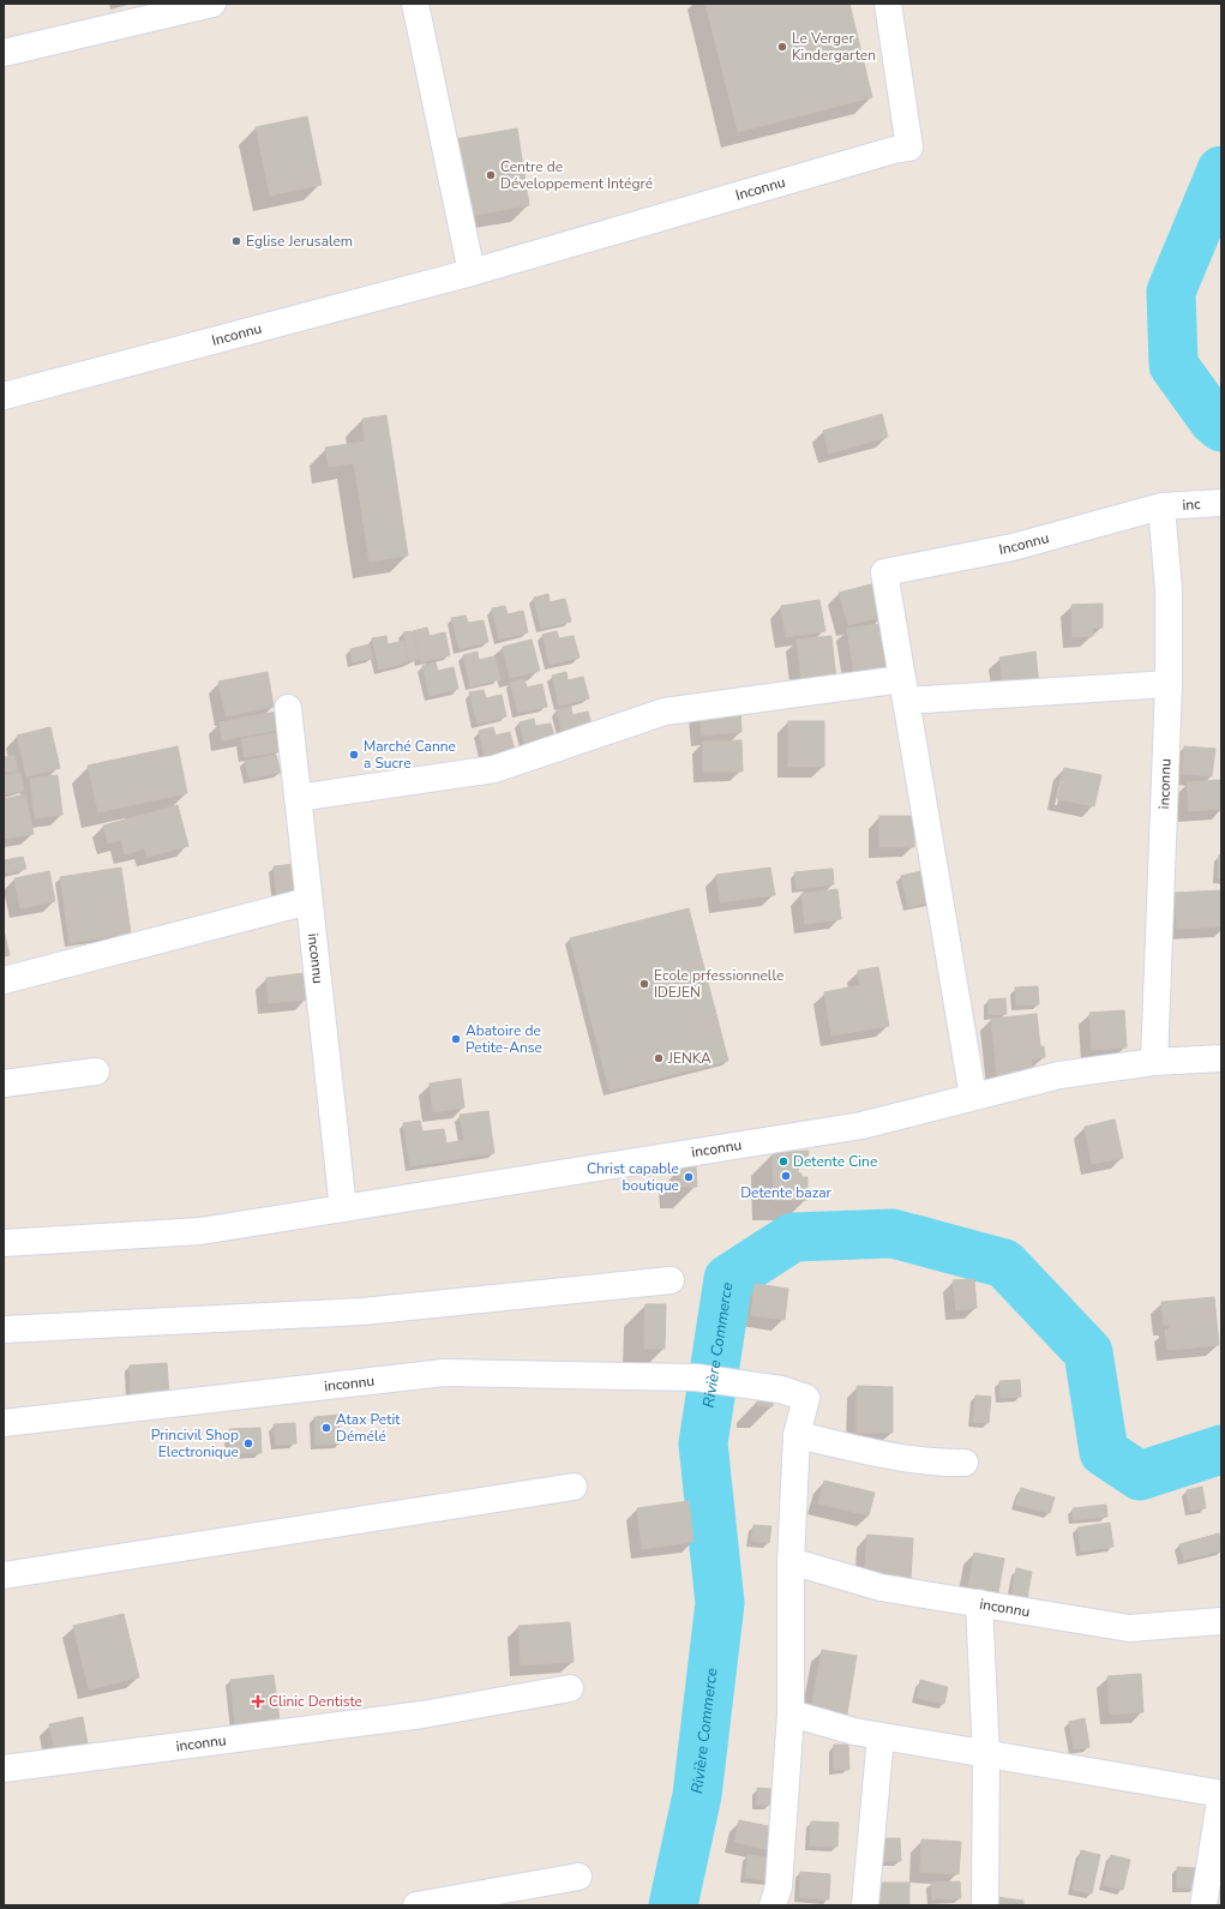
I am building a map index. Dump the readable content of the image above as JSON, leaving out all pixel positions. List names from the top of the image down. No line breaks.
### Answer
{"streets":{"street":["Inconnu","inc","inconnu"]},"crossings":[["Inconnu","inc"],["Inconnu","inconnu"],["inc","inconnu"]],"water":["Rivière Commerce"],"places":{"other":["Le Verger Kindergarten","Centre de Développement Intégré","Eglise Jerusalem","Marché Canne a Sucre","Ecole prfessionnelle IDEJEN","Abatoire de Petite-Anse","JENKA","Detente Cine","Detente bazar","Christ capable boutique","Atax Petit Démélé","Princivil Shop Electronique"],"health":["Clinic Dentiste"]}}
